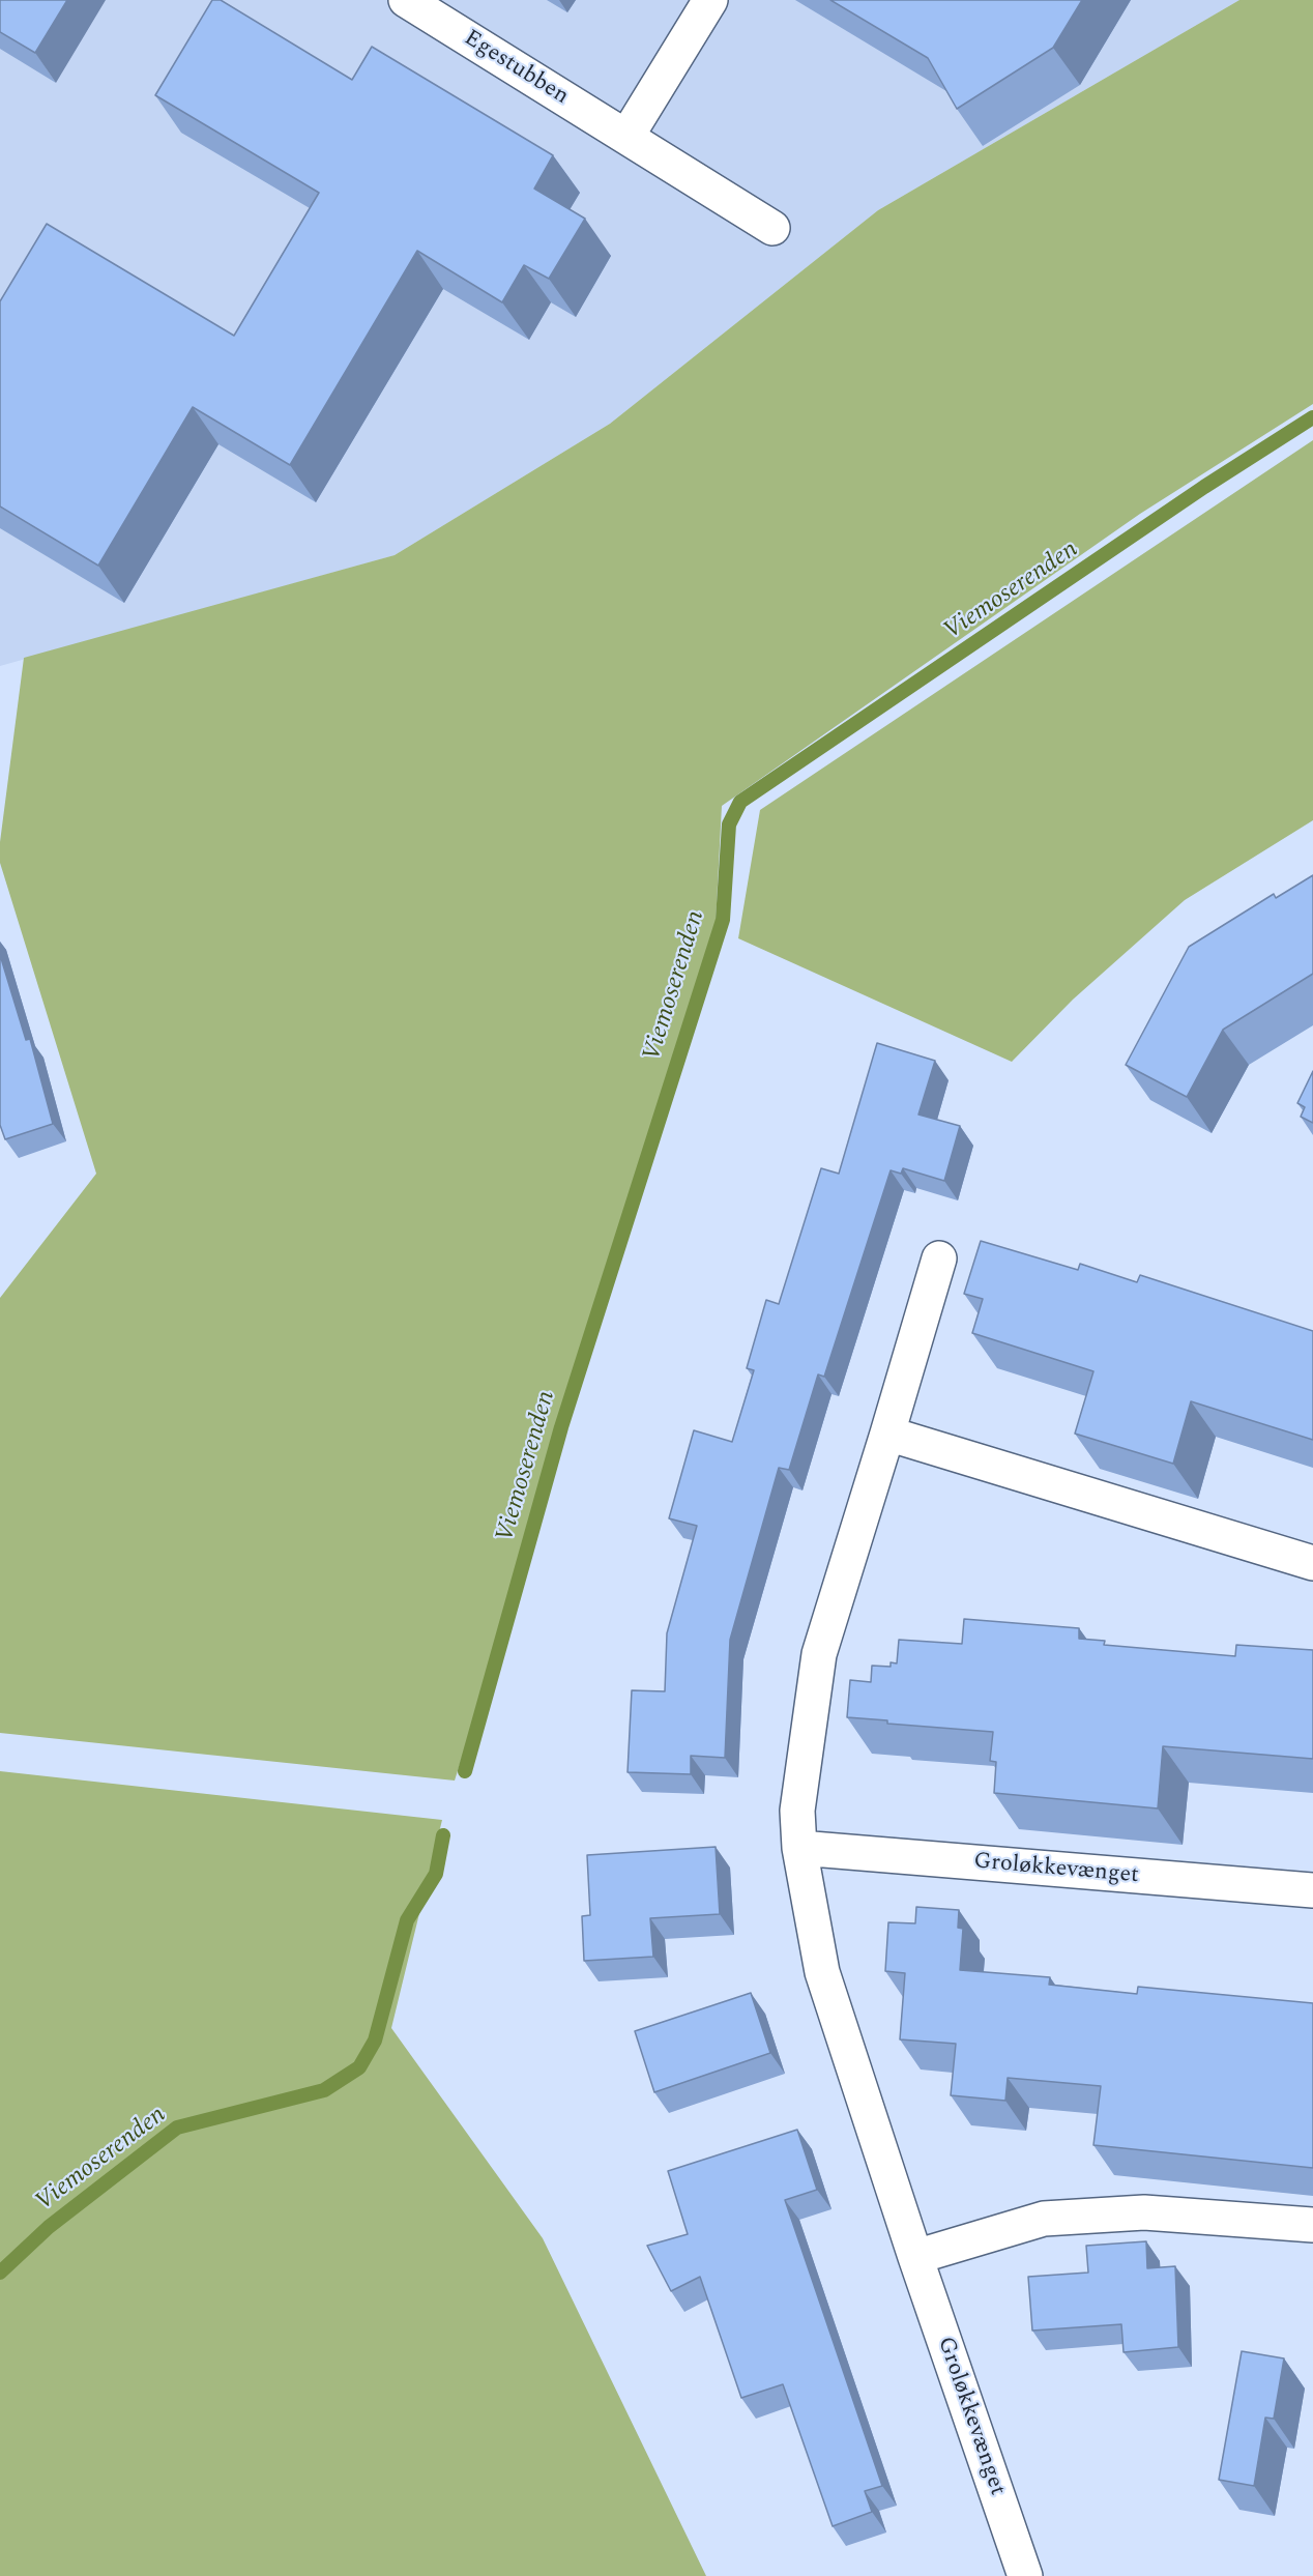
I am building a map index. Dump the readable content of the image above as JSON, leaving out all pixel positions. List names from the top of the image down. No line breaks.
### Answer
{"streets":{"street":["Egestubben","Groløkkevænget"]},"water":["Viemoserenden"]}
